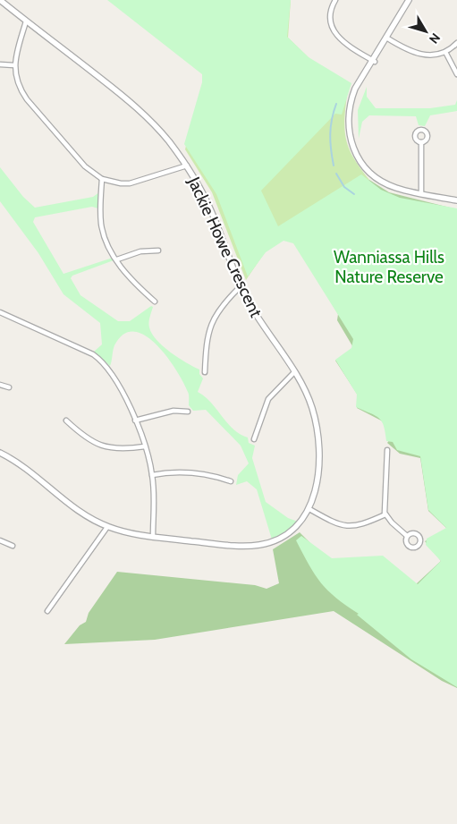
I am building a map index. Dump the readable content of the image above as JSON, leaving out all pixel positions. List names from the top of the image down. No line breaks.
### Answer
{"streets":{"street":["Jackie Howe Crescent"]},"parks":["Wanniassa Hills Nature Reserve"],"north":"bottom right"}
